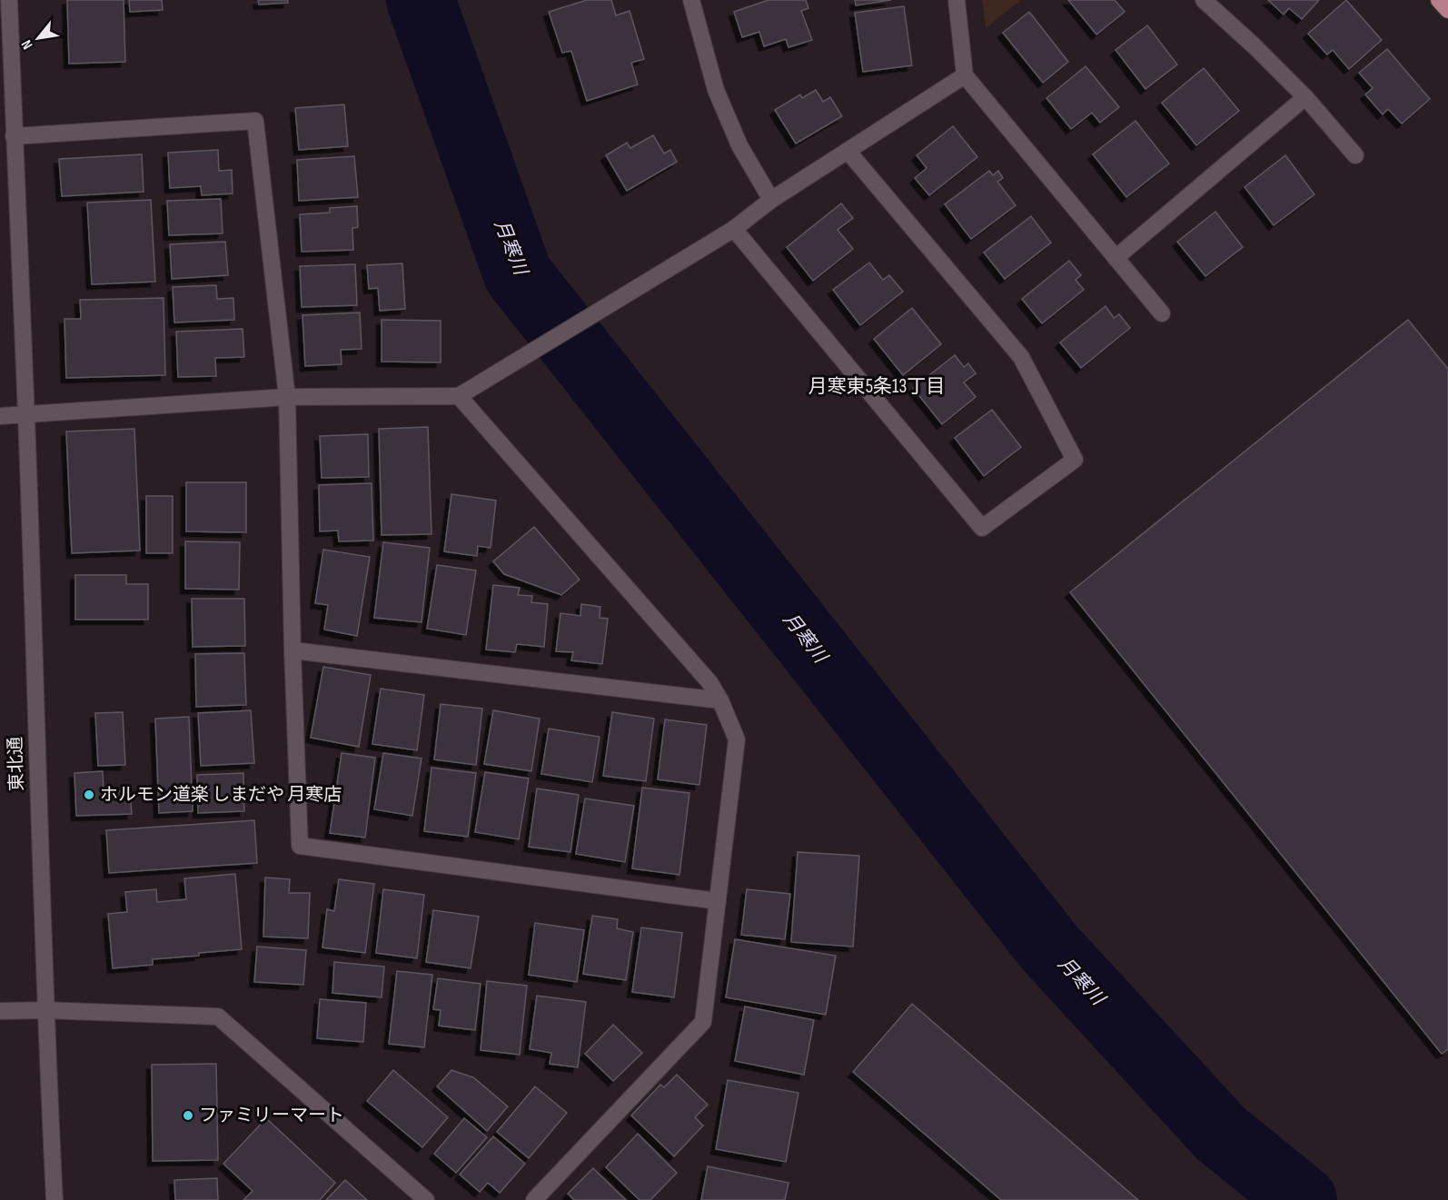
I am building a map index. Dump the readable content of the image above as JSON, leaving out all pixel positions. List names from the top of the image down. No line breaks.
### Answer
{"streets":{"street":["東北通"]},"districts":["月寒東5条13丁目"],"water":["月寒川"],"places":["ホルモン道楽 しまだや 月寒店","ファミリーマート"],"north":"bottom left"}
